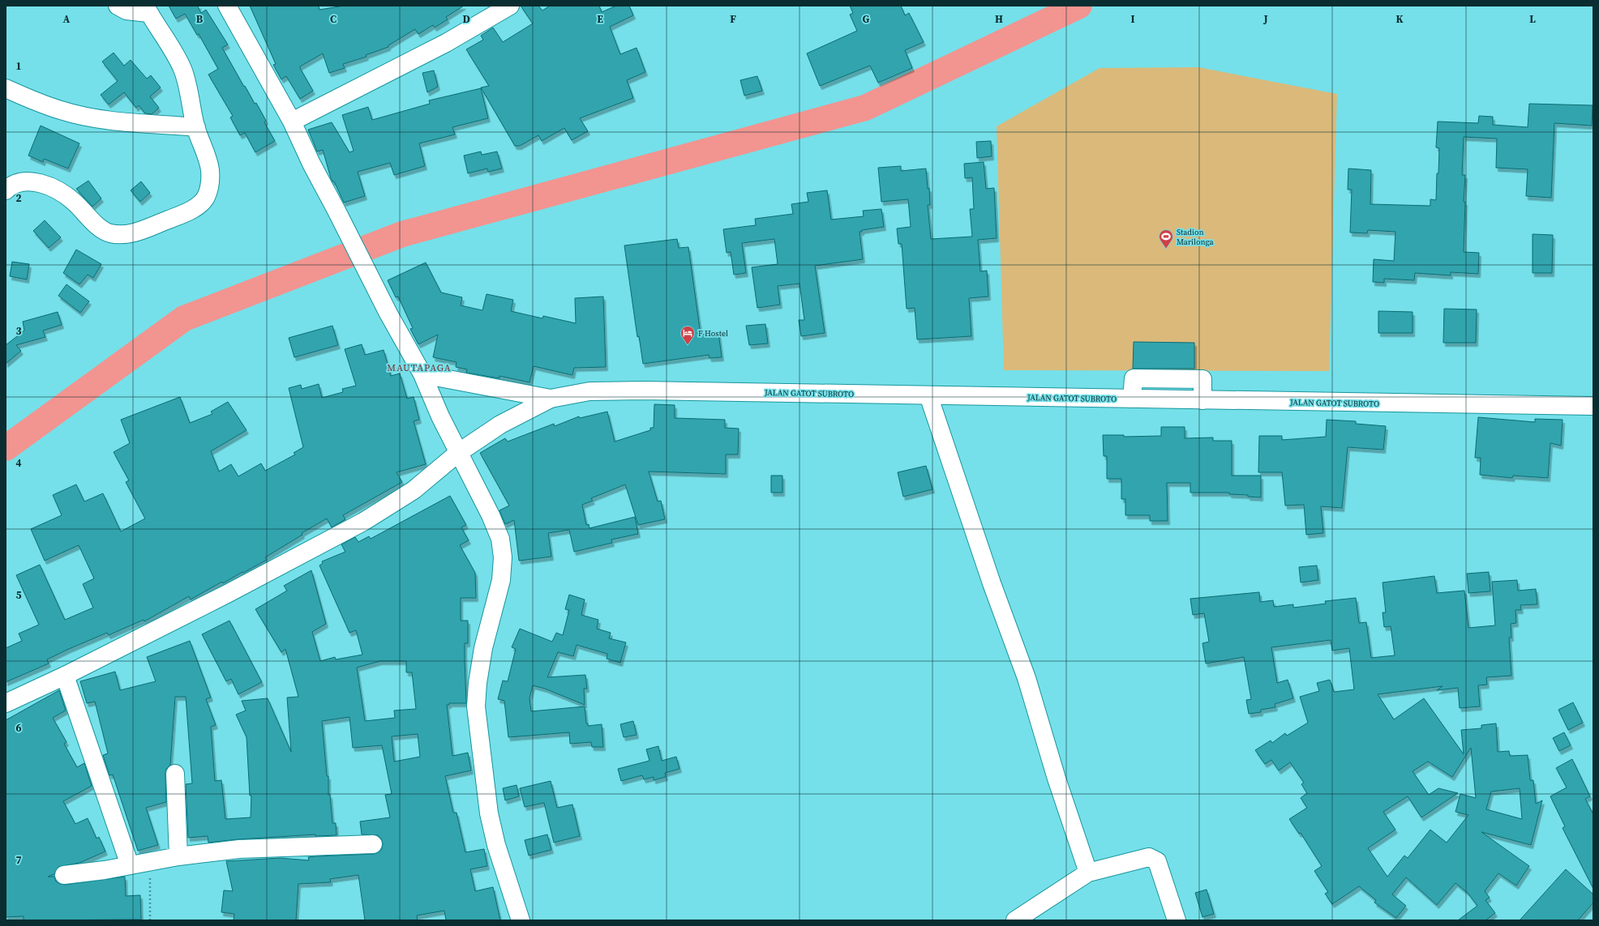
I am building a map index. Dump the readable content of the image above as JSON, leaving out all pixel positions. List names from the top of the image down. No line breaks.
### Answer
{"streets":{"main road":["JALAN GATOT SUBROTO"]},"districts":["MAUTAPAGA"],"places":{"sports":["Stadion Marilonga"],"hotel":["F Hostel"]},"grid":{"columns":["A","B","C","D","E","F","G","H","I","J","K","L"],"rows":["1","2","3","4","5","6","7"]}}
